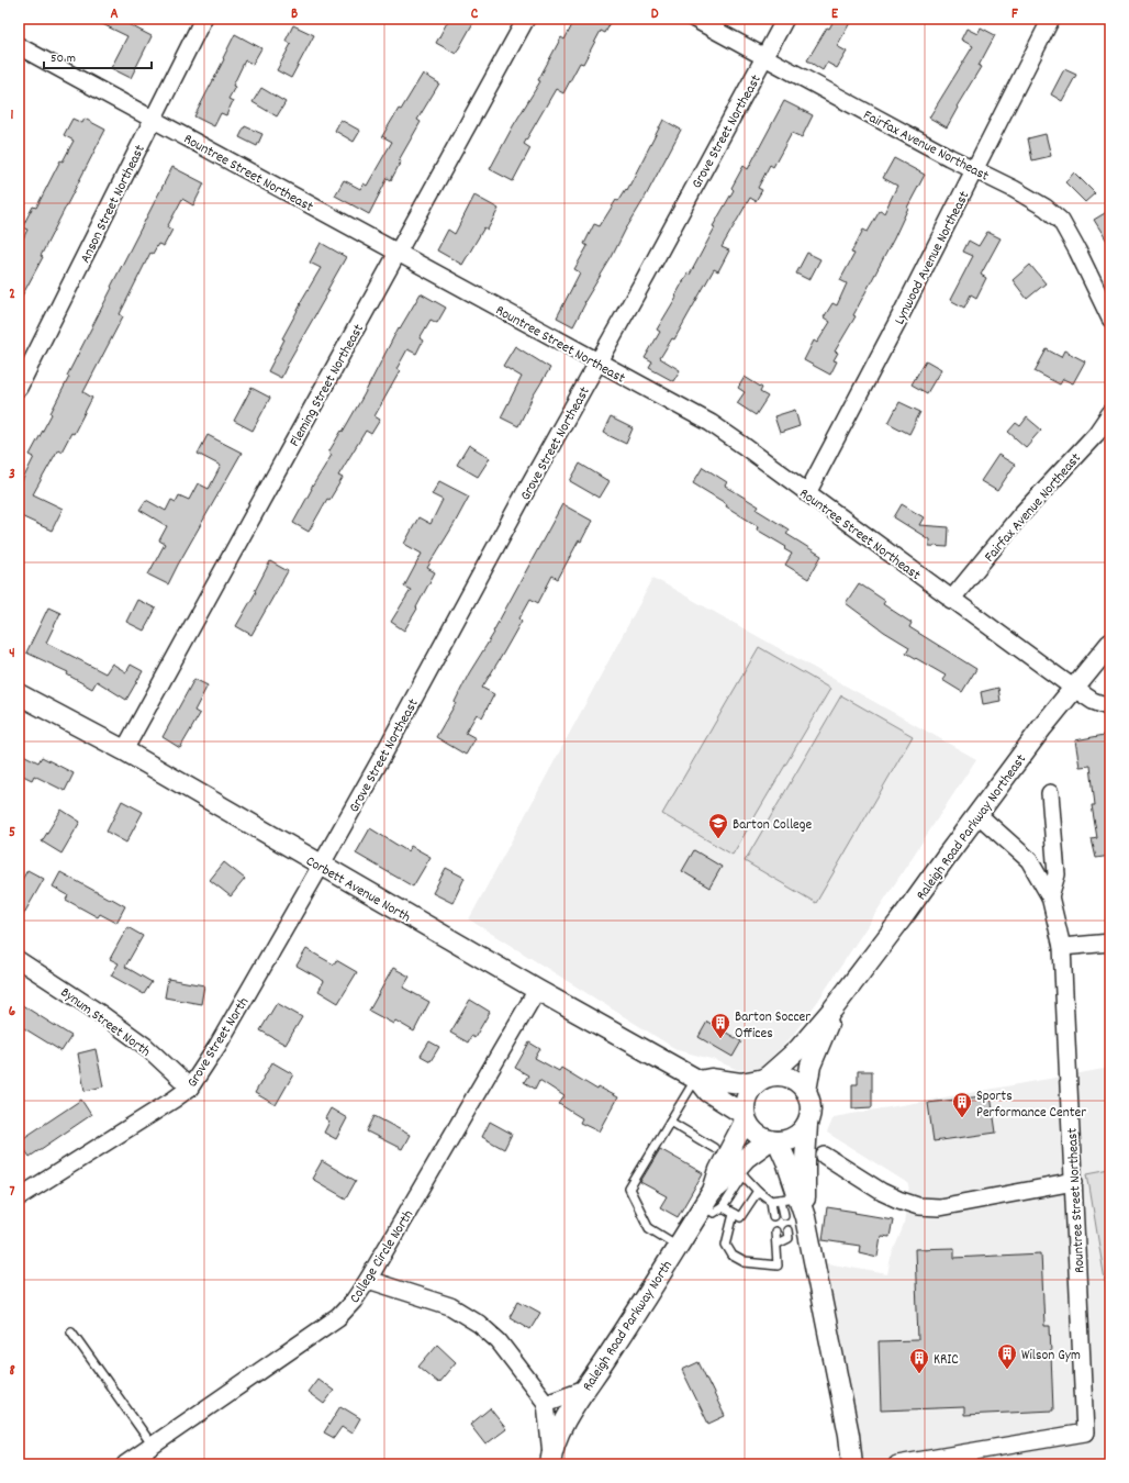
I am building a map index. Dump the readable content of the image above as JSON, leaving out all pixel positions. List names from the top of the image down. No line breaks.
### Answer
{"streets":{"street":["Grove Street Northeast","Fairfax Avenue Northeast","Rountree Street Northeast","Anson Street Northeast","Lynwood Avenue Northeast","Fleming Street Northeast","Raleigh Road Parkway Northeast","Corbett Avenue North","Bynum Street North","Grove Street North","College Circle North","Raleigh Road Parkway North"]},"crossings":[["Grove Street Northeast","Fairfax Avenue Northeast"],["Grove Street Northeast","Rountree Street Northeast"],["Grove Street Northeast","Corbett Avenue North"],["Grove Street Northeast","Grove Street North"],["Fairfax Avenue Northeast","Rountree Street Northeast"],["Fairfax Avenue Northeast","Lynwood Avenue Northeast"],["Rountree Street Northeast","Anson Street Northeast"],["Rountree Street Northeast","Lynwood Avenue Northeast"],["Rountree Street Northeast","Fleming Street Northeast"],["Rountree Street Northeast","Raleigh Road Parkway Northeast"],["Fleming Street Northeast","Corbett Avenue North"],["Raleigh Road Parkway Northeast","Corbett Avenue North"],["Raleigh Road Parkway Northeast","Raleigh Road Parkway North"],["Corbett Avenue North","Grove Street North"],["Corbett Avenue North","College Circle North"],["Corbett Avenue North","Raleigh Road Parkway North"],["Bynum Street North","Grove Street North"]],"places":{"school or university":["Barton College"],"building":["Barton Soccer Offices","Sports Performance Center","Wilson Gym","KRIC"]},"scale_bar":"50 m","grid":{"columns":["A","B","C","D","E","F"],"rows":["1","2","3","4","5","6","7","8"]}}
